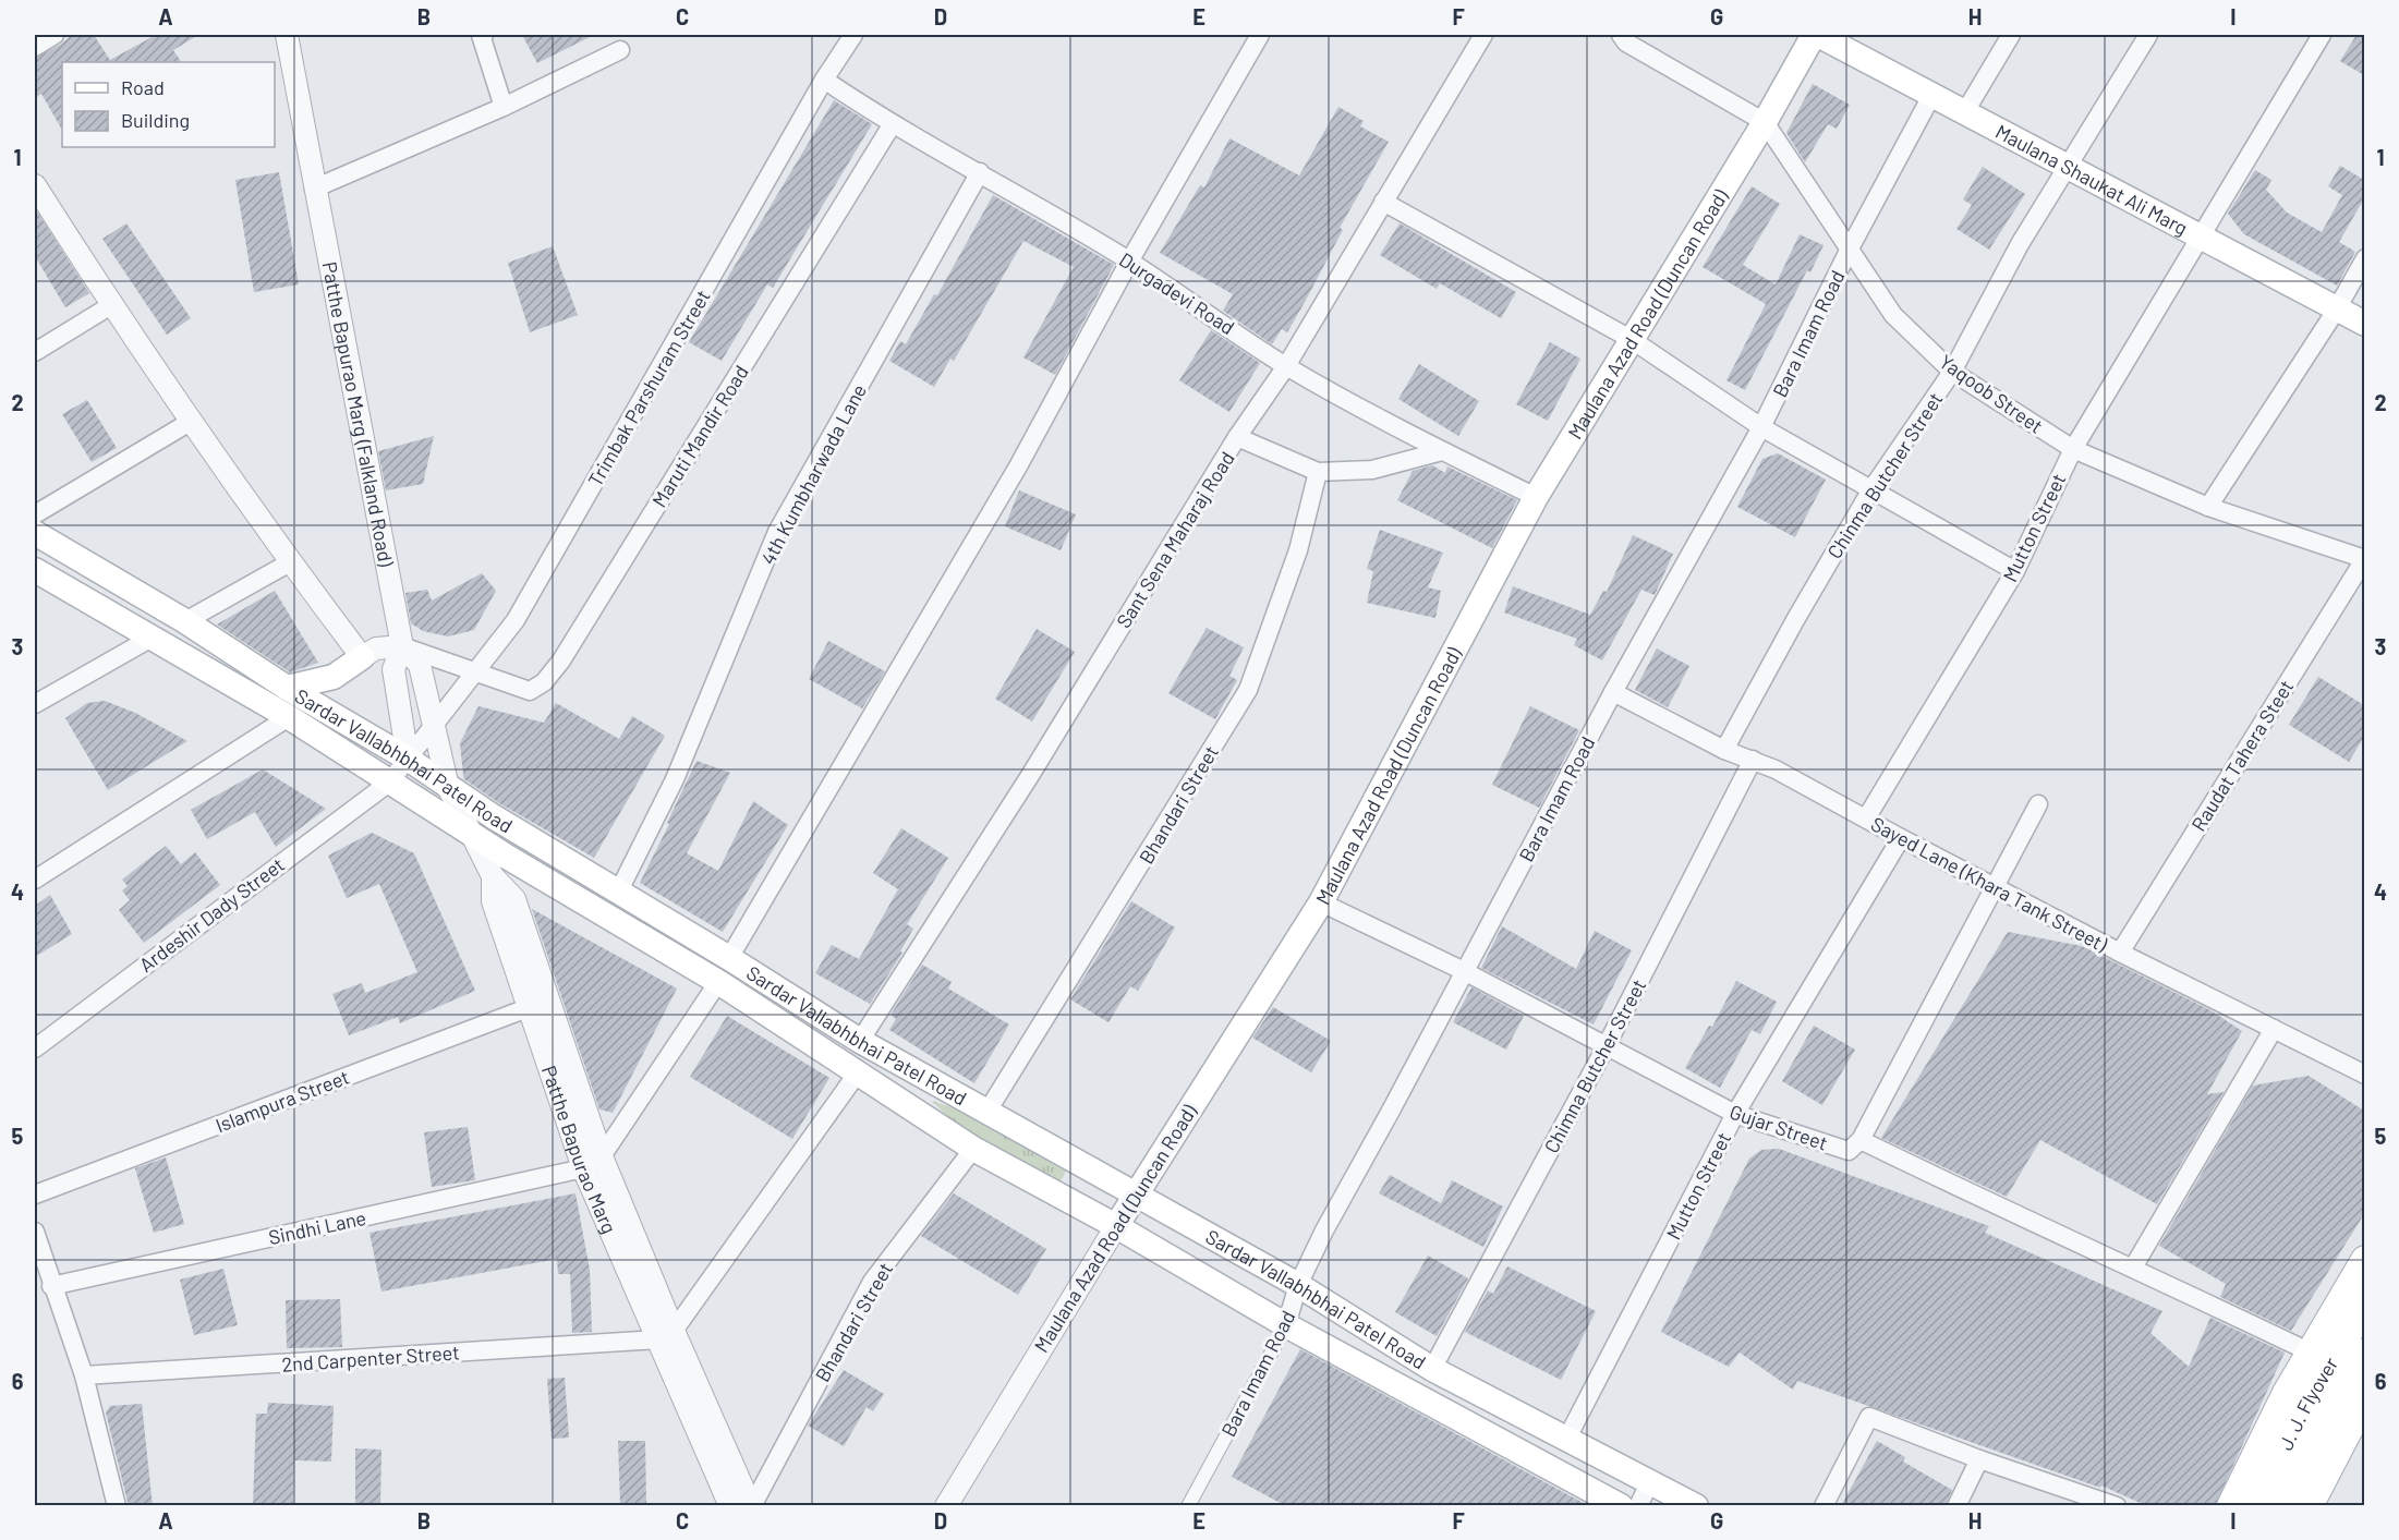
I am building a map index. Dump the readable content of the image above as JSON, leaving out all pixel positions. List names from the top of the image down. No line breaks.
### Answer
{"streets":{"main road":["Maulana Shaukat Ali Marg","Maulana Azad Road (Duncan Road)","Sardar Vallabhbhai Patel Road","J. J. Flyover"],"street":["Durgadevi Road","Bara Imam Road","Trimbak Parshuram Street","Yaqoob Street","Patthe Bapurao Marg (Falkland Road)","Maruti Mandir Road","4th Kumbharwada Lane","Chinma Butcher Street","Mutton Street","Sant Sena Maharaj Road","Raudat Tahera Steet","Bhandari Street","Sayed Lane (Khara Tank Street)","Ardeshir Dady Street","Chimna Butcher Street","Islampura Street","Gujar Street","Patthe Bapurao Marg","Sindhi Lane","2nd Carpenter Street"]},"crossings":[["Maulana Shaukat Ali Marg","Maulana Azad Road (Duncan Road)"],["Maulana Shaukat Ali Marg","Bara Imam Road"],["Maulana Shaukat Ali Marg","Chinma Butcher Street"],["Maulana Shaukat Ali Marg","Mutton Street"],["Durgadevi Road","Maulana Azad Road (Duncan Road)"],["Durgadevi Road","Trimbak Parshuram Street"],["Durgadevi Road","Maruti Mandir Road"],["Durgadevi Road","4th Kumbharwada Lane"],["Durgadevi Road","Sant Sena Maharaj Road"],["Maulana Azad Road (Duncan Road)","Yaqoob Street"],["Maulana Azad Road (Duncan Road)","Sardar Vallabhbhai Patel Road"],["Maulana Azad Road (Duncan Road)","Gujar Street"],["Bara Imam Road","Yaqoob Street"],["Bara Imam Road","Sardar Vallabhbhai Patel Road"],["Bara Imam Road","Sayed Lane (Khara Tank Street)"],["Bara Imam Road","Gujar Street"],["Trimbak Parshuram Street","Patthe Bapurao Marg (Falkland Road)"],["Trimbak Parshuram Street","Maruti Mandir Road"],["Trimbak Parshuram Street","Ardeshir Dady Street"],["Yaqoob Street","Chinma Butcher Street"],["Yaqoob Street","Mutton Street"],["Yaqoob Street","Raudat Tahera Steet"],["Patthe Bapurao Marg (Falkland Road)","Sardar Vallabhbhai Patel Road"],["Patthe Bapurao Marg (Falkland Road)","Ardeshir Dady Street"],["Patthe Bapurao Marg (Falkland Road)","Patthe Bapurao Marg"],["4th Kumbharwada Lane","Sardar Vallabhbhai Patel Road"],["Chinma Butcher Street","Sayed Lane (Khara Tank Street)"],["Mutton Street","Sardar Vallabhbhai Patel Road"],["Mutton Street","Sayed Lane (Khara Tank Street)"],["Mutton Street","Gujar Street"],["Sant Sena Maharaj Road","Sardar Vallabhbhai Patel Road"],["Raudat Tahera Steet","Sayed Lane (Khara Tank Street)"],["Sardar Vallabhbhai Patel Road","Bhandari Street"],["Sardar Vallabhbhai Patel Road","Ardeshir Dady Street"],["Sardar Vallabhbhai Patel Road","Chimna Butcher Street"],["Sardar Vallabhbhai Patel Road","Patthe Bapurao Marg"],["Sayed Lane (Khara Tank Street)","Chimna Butcher Street"],["Chimna Butcher Street","Gujar Street"],["Islampura Street","Patthe Bapurao Marg"],["Patthe Bapurao Marg","Sindhi Lane"],["Patthe Bapurao Marg","2nd Carpenter Street"]],"legend":["Road","Building"],"grid":{"columns":["A","B","C","D","E","F","G","H","I"],"rows":["1","2","3","4","5","6"]}}
